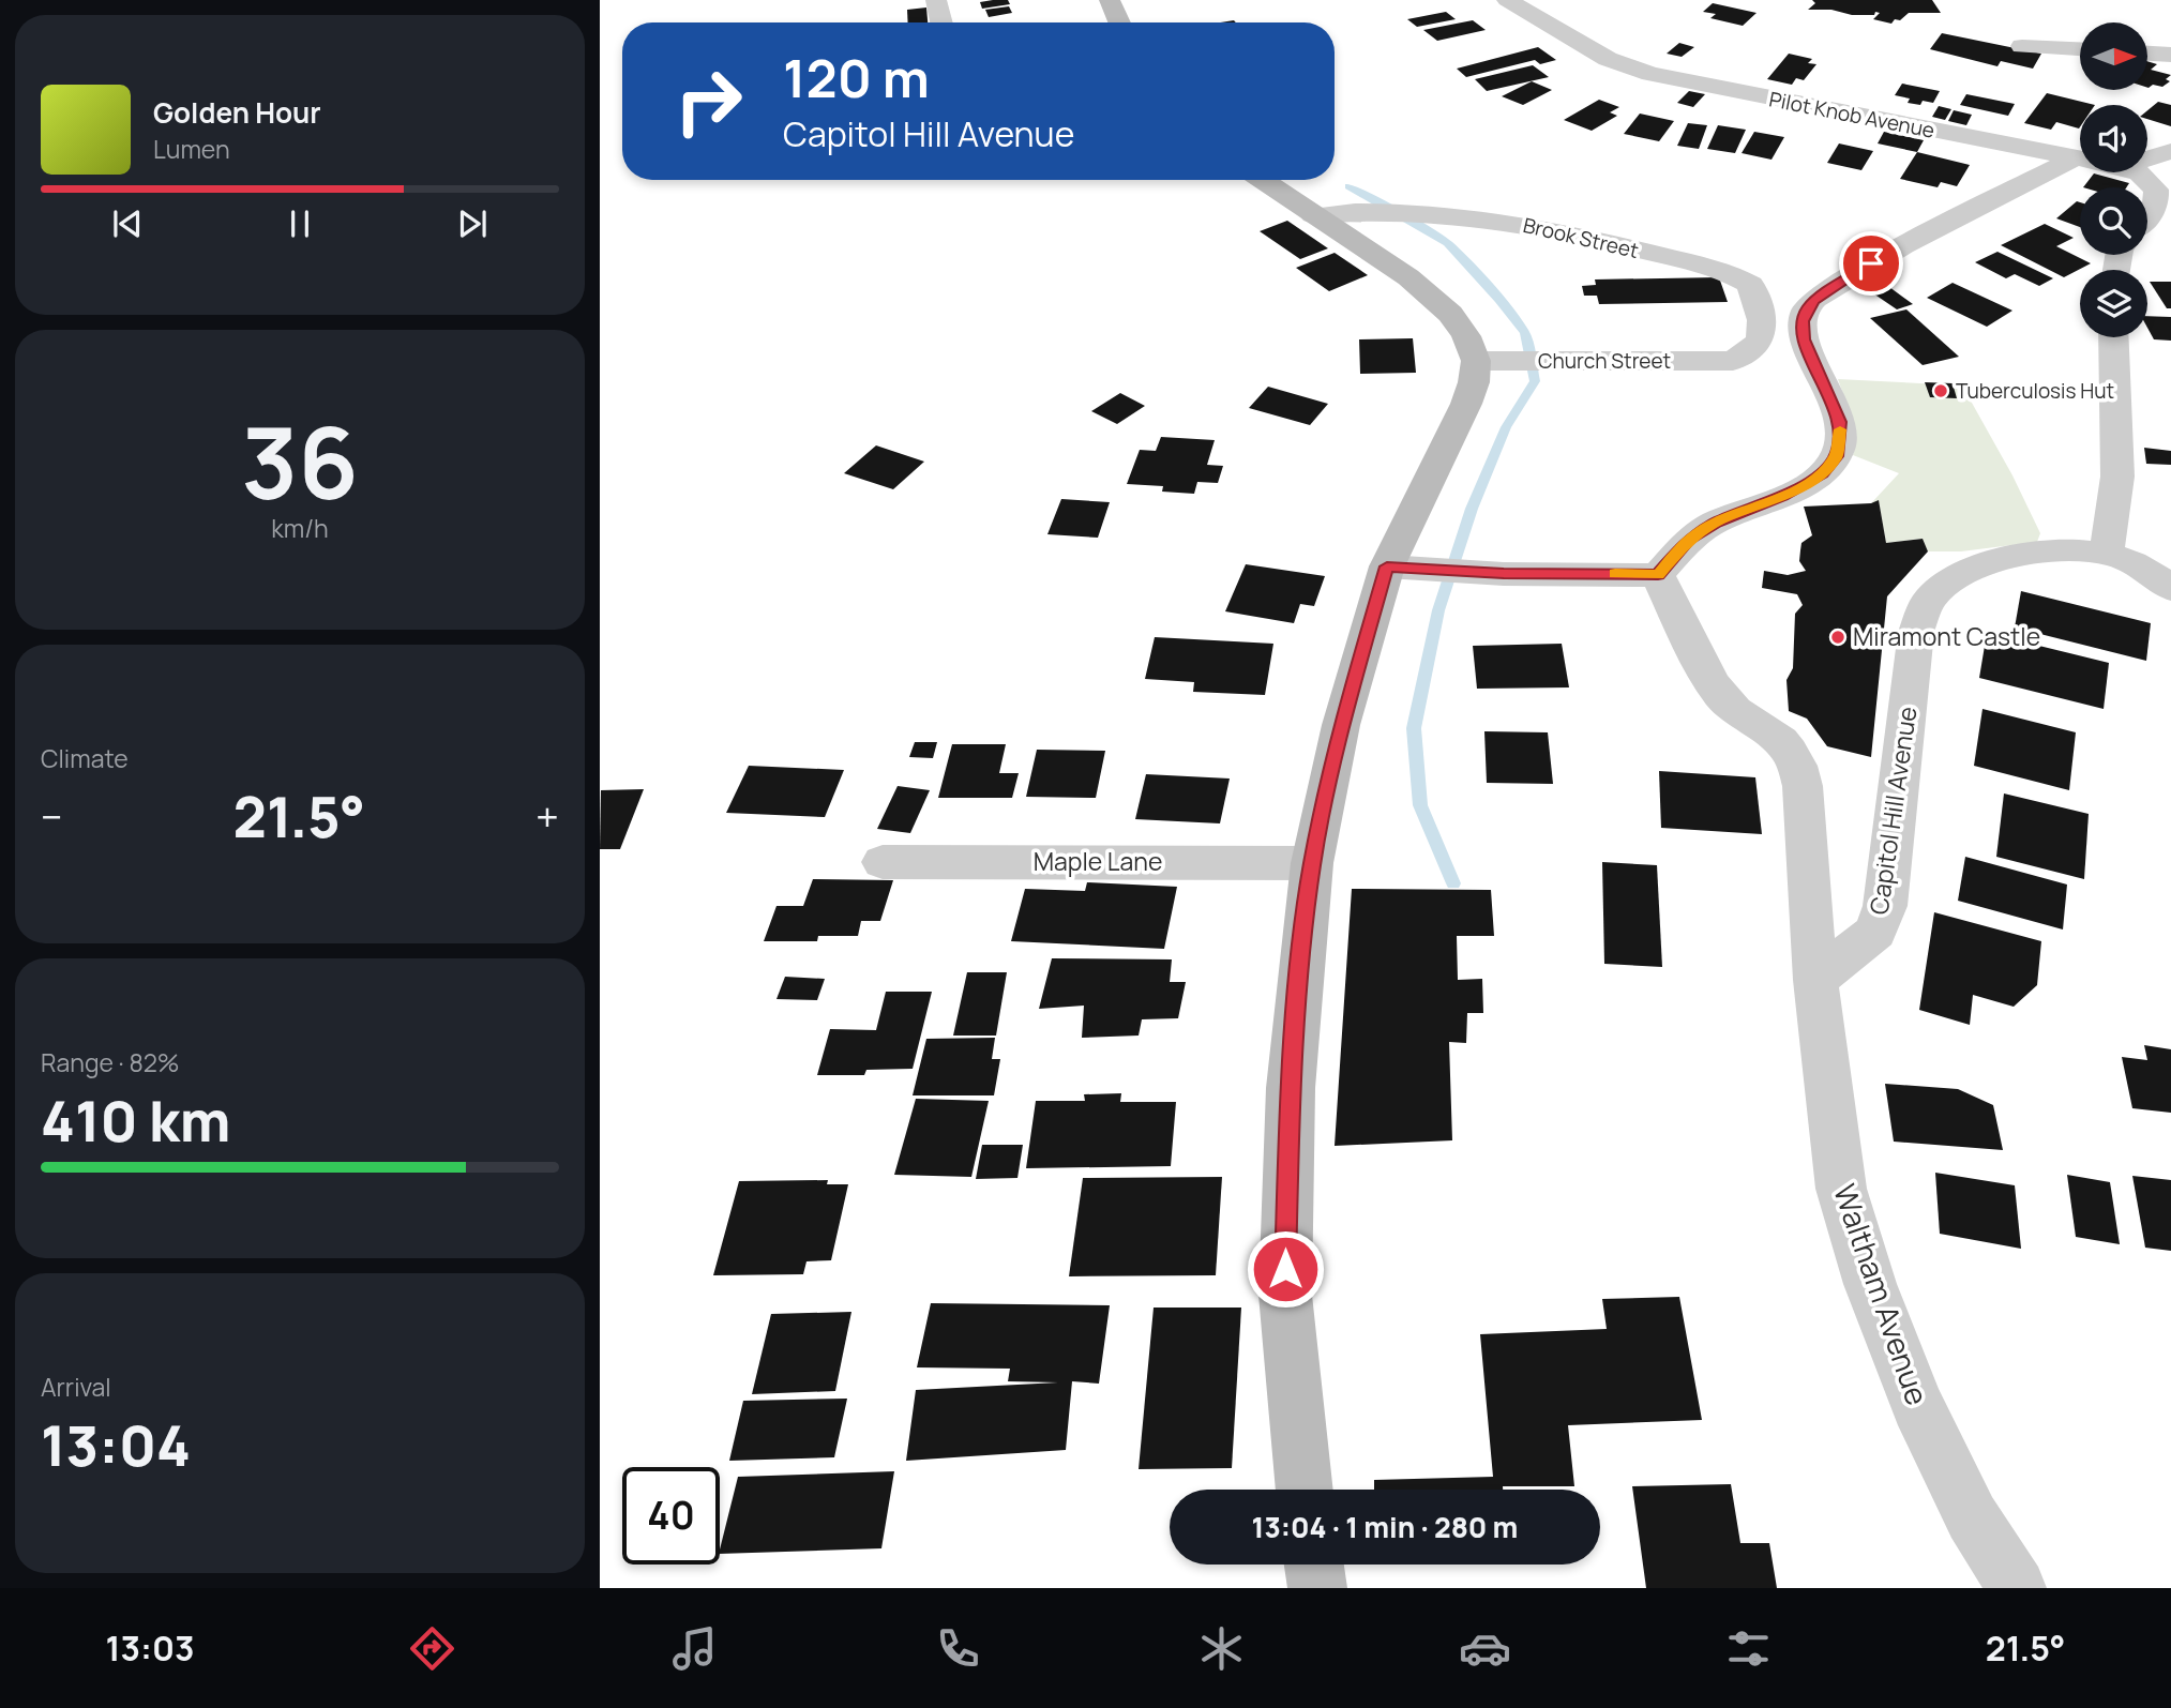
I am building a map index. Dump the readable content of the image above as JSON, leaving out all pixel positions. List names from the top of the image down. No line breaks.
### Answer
{"streets":{"street":["Pilot Knob Avenue","Brook Street","Church Street","Capitol Hill Avenue","Maple Lane","Waltham Avenue"]},"crossings":[["Brook Street","Church Street"],["Capitol Hill Avenue","Waltham Avenue"]],"places":["Tuberculosis Hut","Miramont Castle"],"north":"right","page":{"turn":["120 m","Capitol Hill Avenue"],"song":["Golden Hour","Lumen"],"tile":[["36","km/h"],"Climate",["Range · 82%","410 km"],["Arrival","13:04"]],"heat":["−","21.5°","+"],"limit":"40","trip":"13:04 · 1 min · 280 m","tabs":["13:03","21.5°"]}}
